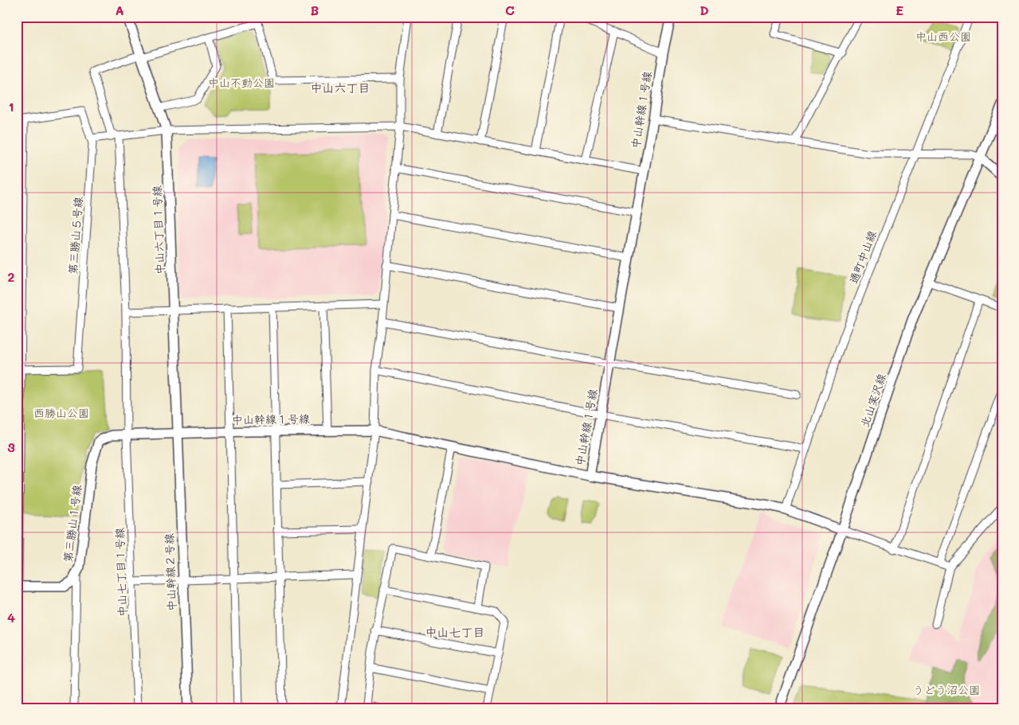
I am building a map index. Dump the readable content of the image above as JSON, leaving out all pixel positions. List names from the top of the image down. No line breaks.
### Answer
{"streets":{"street":["中山幹線１号線","中山六丁目１号線","第三勝山５号線","通町中山線","北山実沢線","第三勝山１号線","中山七丁目１号線","中山幹線２号線"]},"crossings":[["中山幹線１号線","中山六丁目１号線"],["中山幹線１号線","第三勝山１号線"],["中山幹線１号線","中山七丁目１号線"],["中山幹線１号線","中山幹線２号線"],["中山六丁目１号線","中山幹線２号線"],["第三勝山１号線","中山七丁目１号線"]],"districts":["中山六丁目","中山七丁目"],"parks":["中山西公園","中山不動公園","西勝山公園","うどう沼公園"],"grid":{"columns":["A","B","C","D","E"],"rows":["1","2","3","4"]}}
